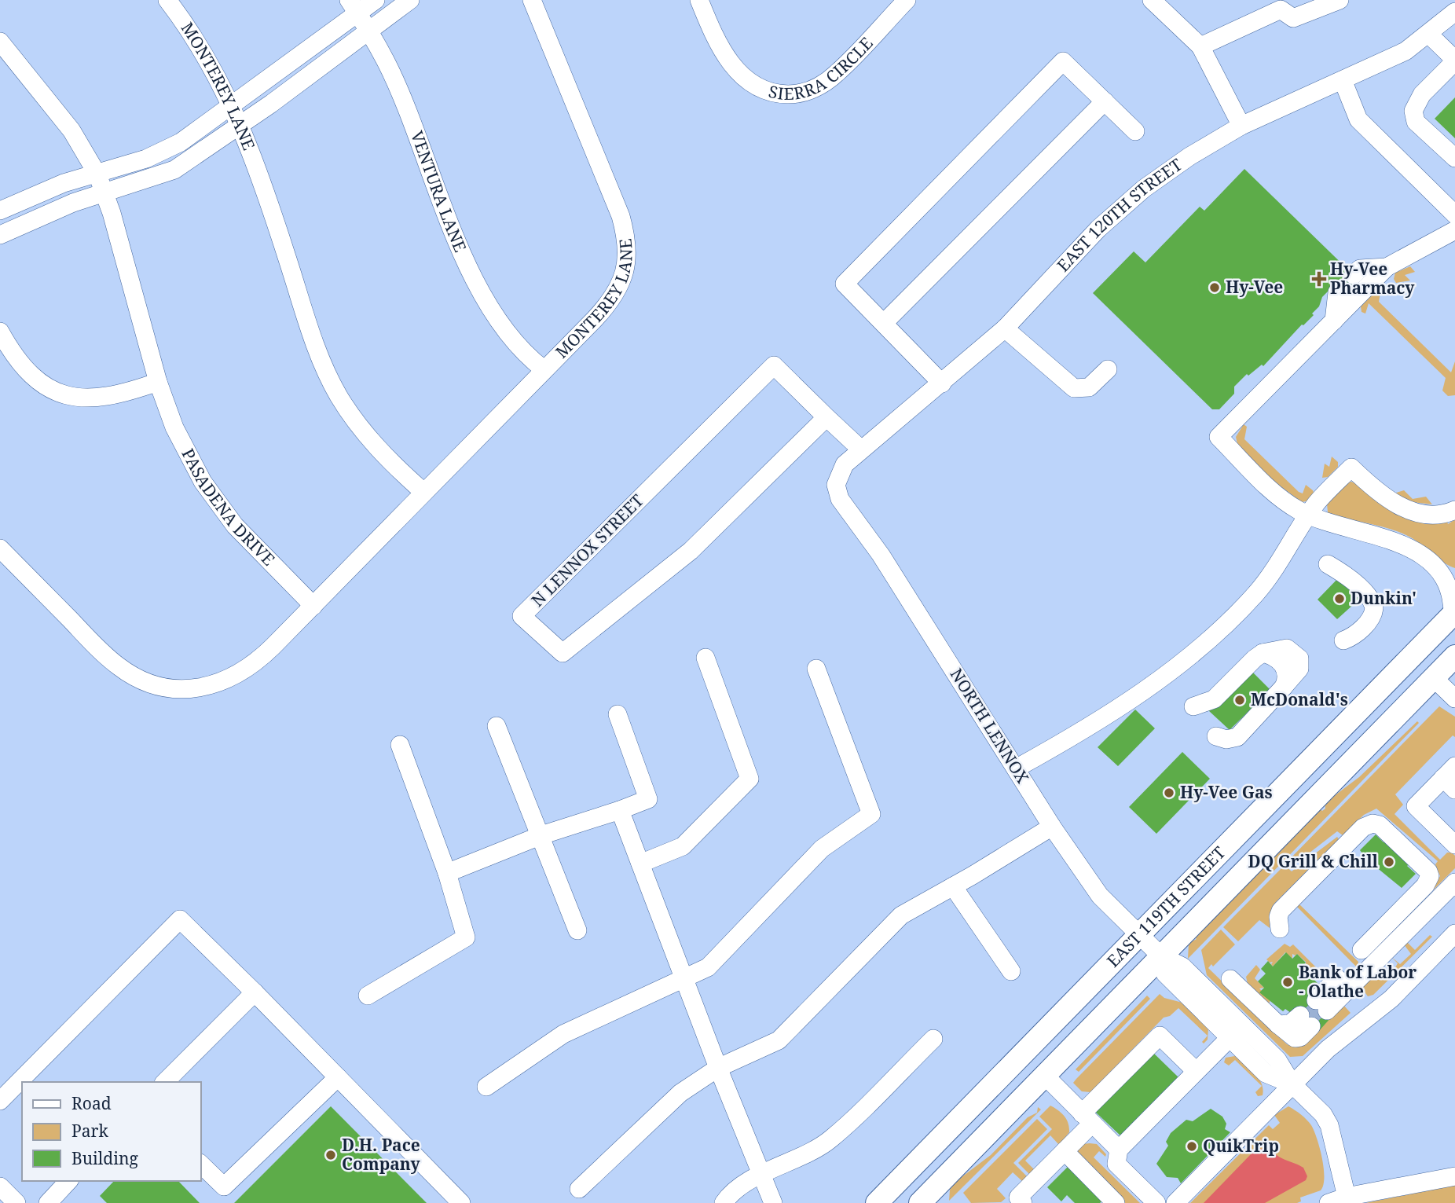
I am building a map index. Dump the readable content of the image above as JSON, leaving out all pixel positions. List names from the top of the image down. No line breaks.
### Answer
{"streets":{"main road":["EAST 119TH STREET"],"street":["SIERRA CIRCLE","MONTEREY LANE","VENTURA LANE","EAST 120TH STREET","PASADENA DRIVE","N LENNOX STREET","NORTH LENNOX"]},"crossings":[["MONTEREY LANE","VENTURA LANE"],["MONTEREY LANE","PASADENA DRIVE"],["EAST 120TH STREET","N LENNOX STREET"],["EAST 120TH STREET","NORTH LENNOX"],["NORTH LENNOX","EAST 119TH STREET"]],"places":{"health":["Hy-Vee Pharmacy"],"other":["Hy-Vee","Dunkin'","McDonald's","Hy-Vee Gas","DQ Grill & Chill","Bank of Labor - Olathe","QuikTrip","D.H. Pace Company"]},"legend":["Road","Park","Building"]}
